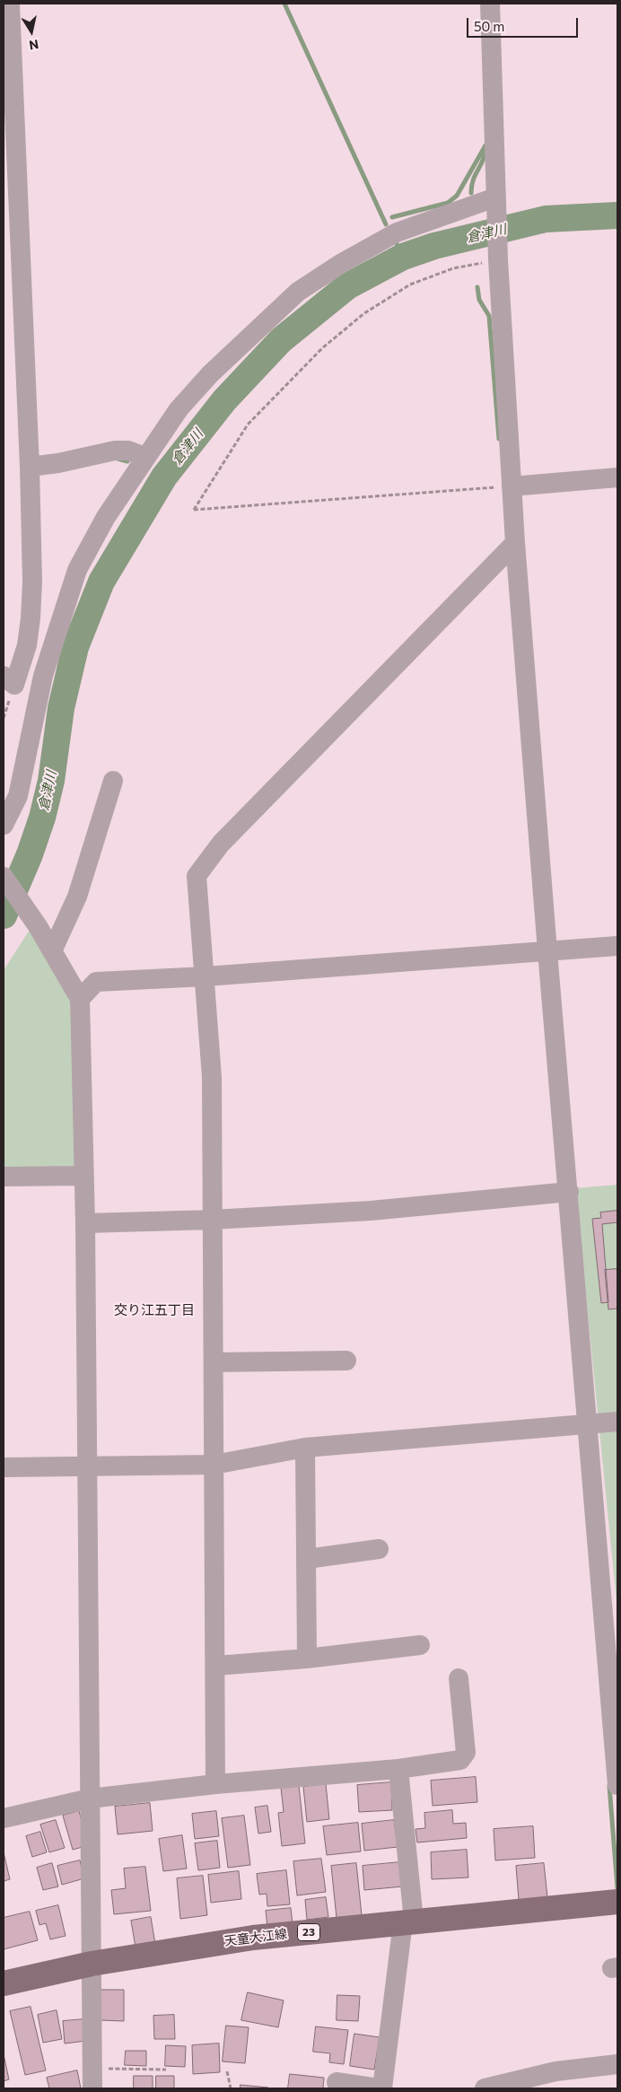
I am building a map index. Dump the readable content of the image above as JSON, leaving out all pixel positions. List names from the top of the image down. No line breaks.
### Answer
{"streets":{"main road":["23","天童大江線"]},"districts":["交り江五丁目"],"water":["倉津川"],"scale_bar":"50 m","north":"bottom"}
